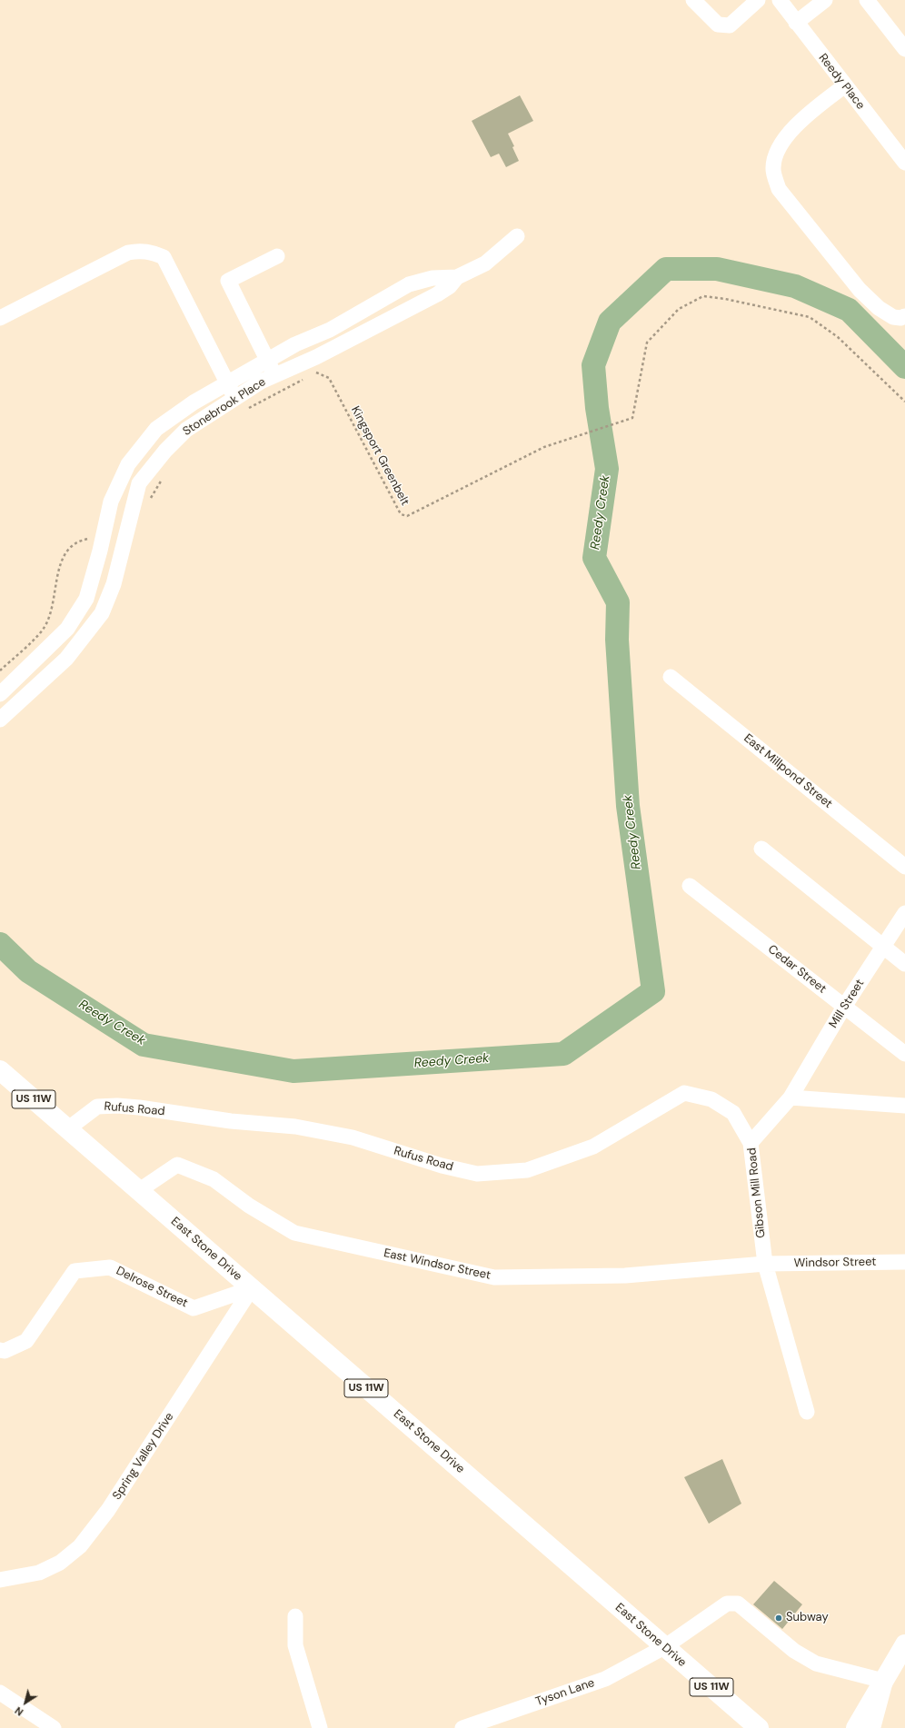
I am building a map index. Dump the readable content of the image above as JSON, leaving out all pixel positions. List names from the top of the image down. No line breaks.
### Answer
{"streets":{"main road":["US 11W","East Stone Drive"],"street":["Reedy Place","Stonebrook Place","East Millpond Street","Cedar Street","Mill Street","Rufus Road","Gibson Mill Road","Windsor Street","East Windsor Street","Delrose Street","Spring Valley Drive","Tyson Lane"],"path":["Kingsport Greenbelt"]},"crossings":[["Cedar Street","Mill Street"],["Mill Street","Gibson Mill Road"],["Rufus Road","Gibson Mill Road"],["Rufus Road","East Stone Drive"],["Gibson Mill Road","Windsor Street"],["Gibson Mill Road","East Windsor Street"],["East Stone Drive","East Windsor Street"],["East Stone Drive","Delrose Street"],["East Stone Drive","Spring Valley Drive"],["East Stone Drive","Tyson Lane"],["Windsor Street","East Windsor Street"],["Delrose Street","Spring Valley Drive"]],"water":["Reedy Creek"],"places":["Subway"],"north":"bottom left"}
